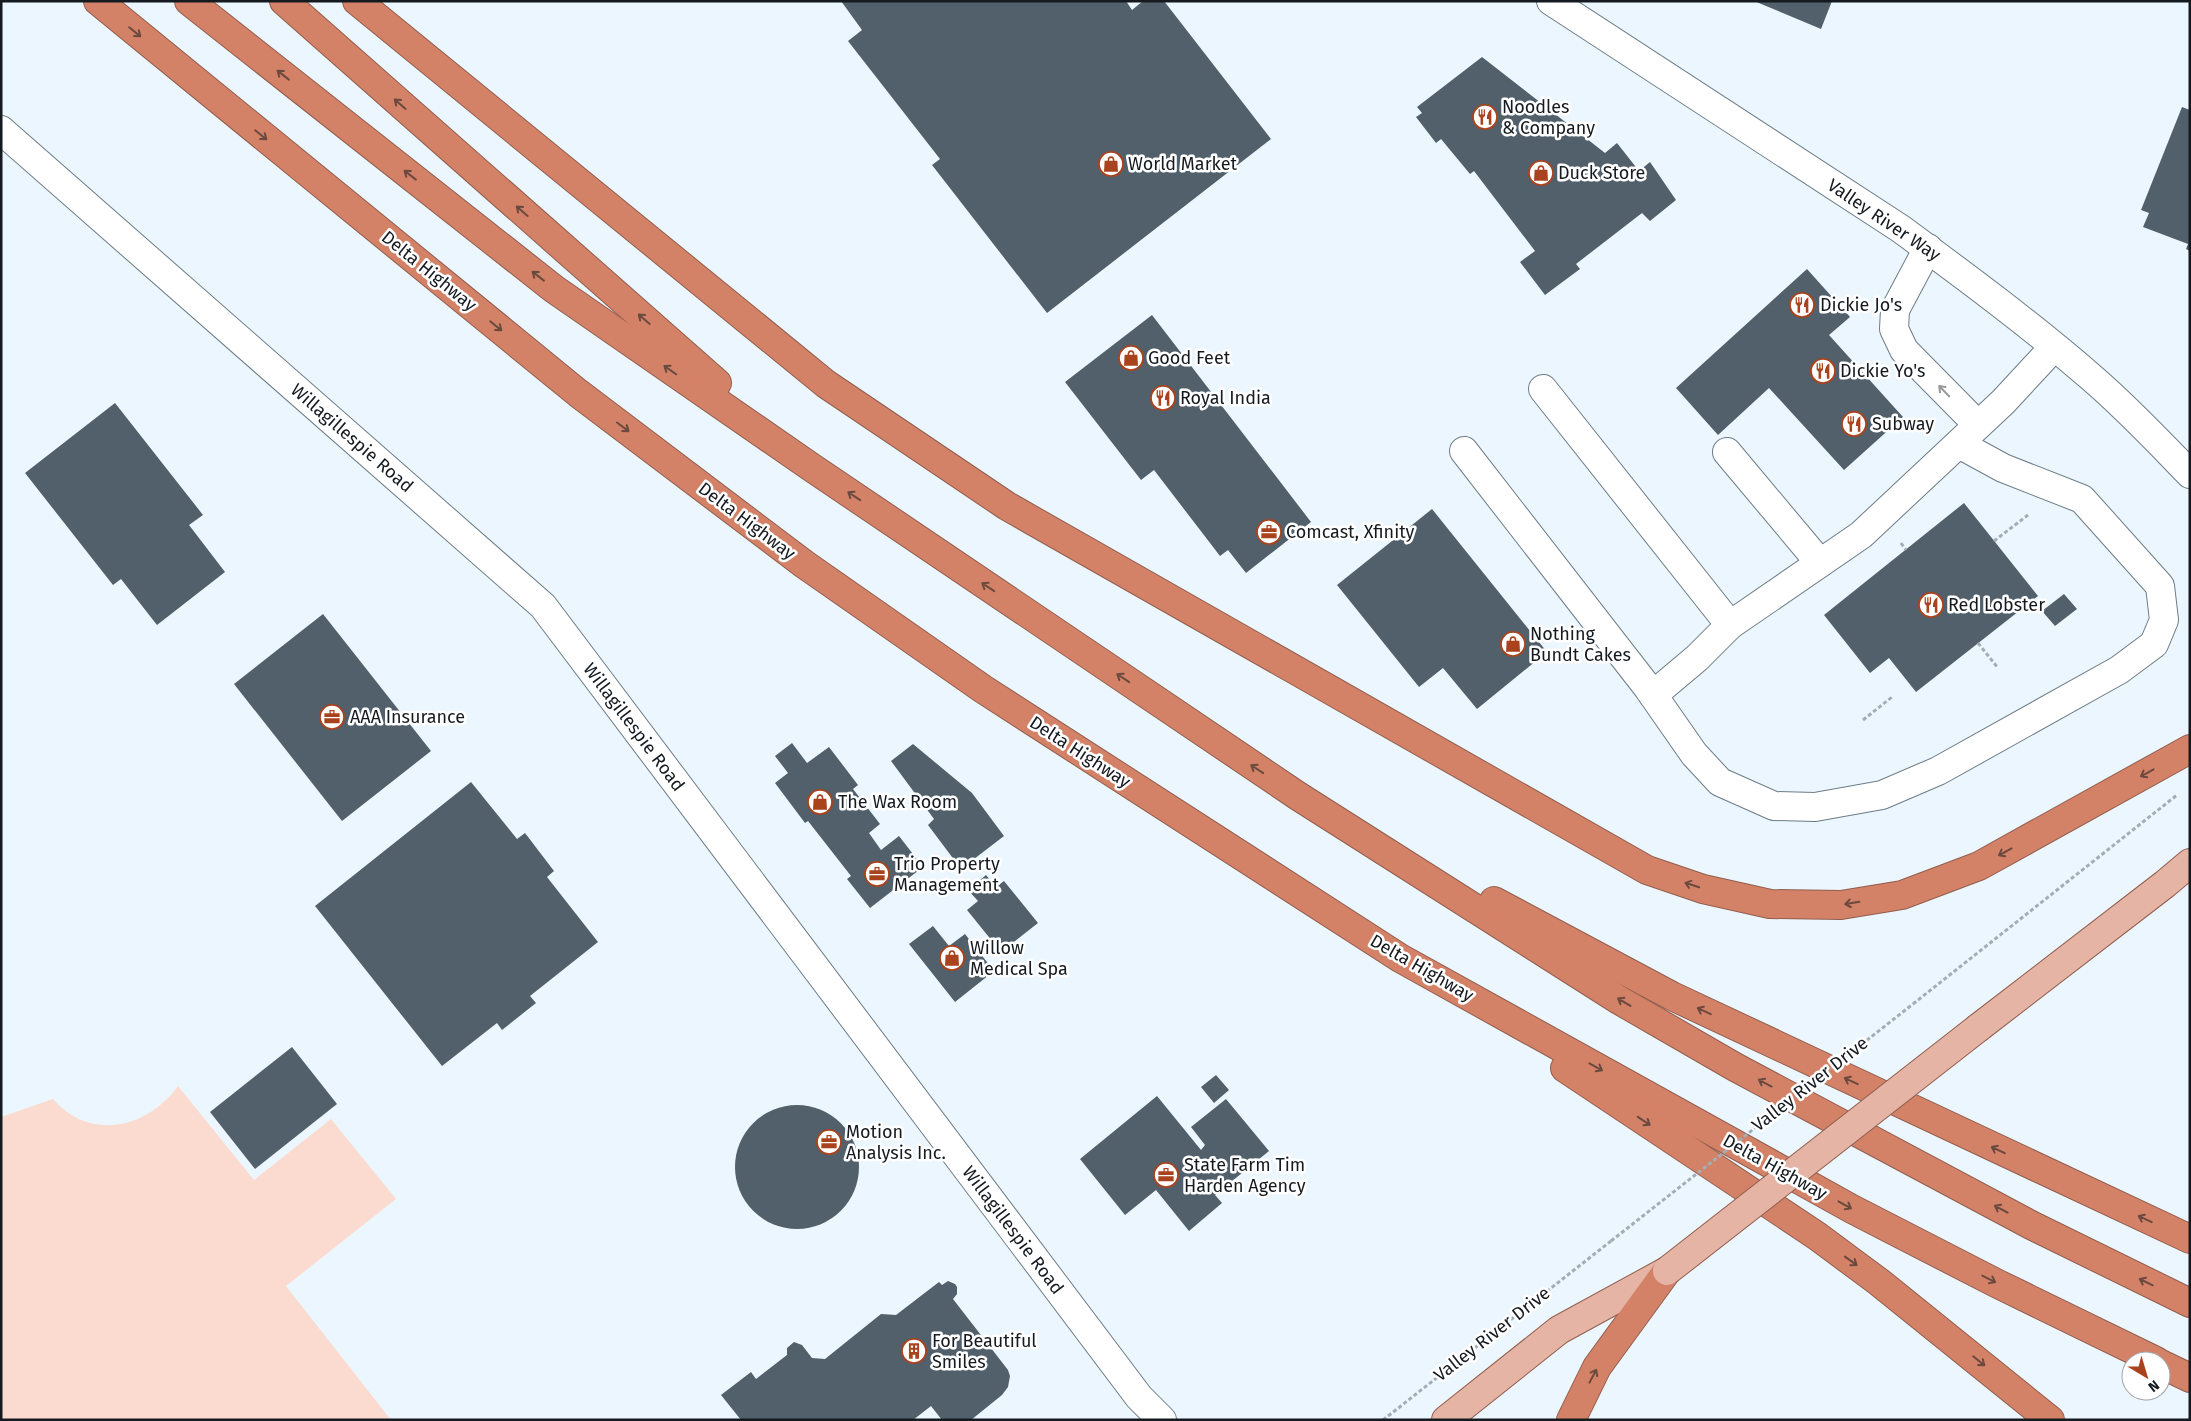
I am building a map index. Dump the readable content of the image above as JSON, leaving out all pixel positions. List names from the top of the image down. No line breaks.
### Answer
{"streets":{"highway":["Delta Highway"],"street":["Valley River Way","Willagillespie Road"],"path":["Valley River Drive"]},"places":{"restaurant":["Noodles & Company","Dickie Jo's","Dickie Yo's","Royal India","Subway","Red Lobster"],"shop":["World Market","Duck Store","Good Feet","Nothing Bundt Cakes","The Wax Room","Willow Medical Spa"],"office":["Comcast, Xfinity","AAA Insurance","Trio Property Management","Motion Analysis Inc.","State Farm Tim Harden Agency"],"building":["For Beautiful Smiles"]},"north":"bottom right"}
